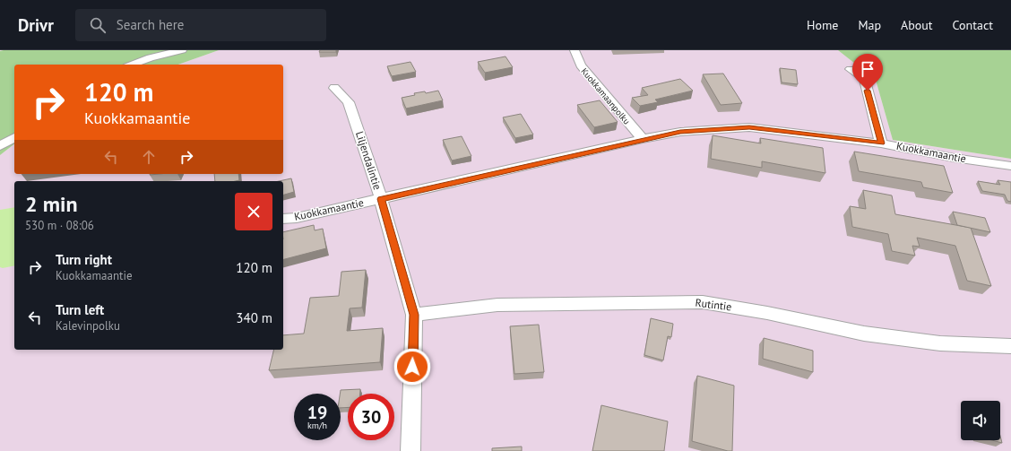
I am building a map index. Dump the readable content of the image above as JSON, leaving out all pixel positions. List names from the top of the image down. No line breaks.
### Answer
{"streets":{"street":["Kuokkamaanpolku","Kuokkamaantie","Liljendalintie","Rutintie"]},"crossings":[["Kuokkamaanpolku","Kuokkamaantie"],["Kuokkamaantie","Liljendalintie"],["Liljendalintie","Rutintie"]],"page":{"header":"Drivr","search":"Search here","nav":["Home","Map","About","Contact"],"turn":["120 m","Kuokkamaantie"],"heading":["2 min","530 m · 08:06"],"list":[{"name":"Turn right","note":"Kuokkamaantie","value":"120 m"},{"name":"Turn left","note":"Kalevinpolku","value":"340 m"}],"speed":"19 km/h","limit":"30"}}
